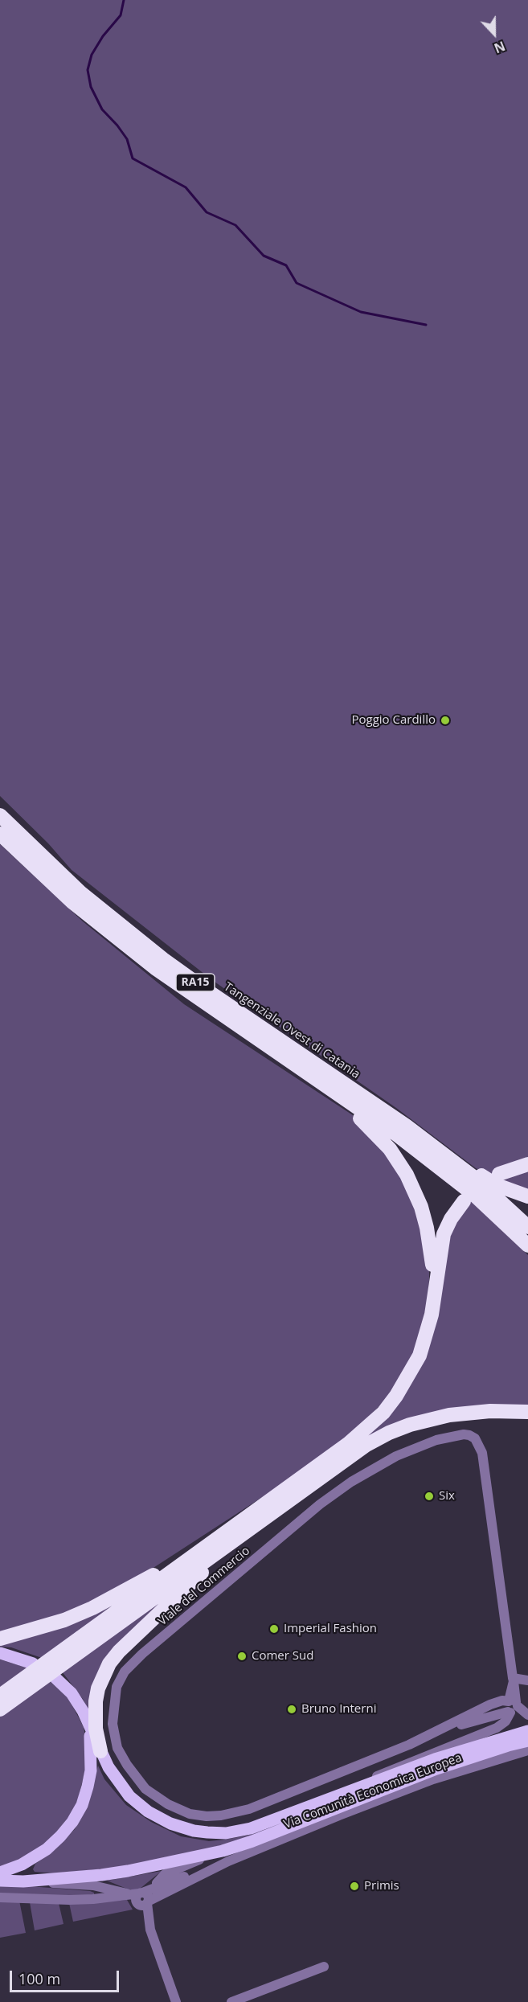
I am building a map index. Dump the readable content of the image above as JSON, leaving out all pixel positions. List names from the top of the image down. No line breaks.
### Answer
{"streets":{"highway":["RA15","Tangenziale Ovest di Catania"],"street":["Viale del Commercio","Via Comunità Economica Europea"]},"places":["Poggio Cardillo","Six","Imperial Fashion","Comer Sud","Bruno Interni","Primis"],"scale_bar":"100 m","north":"bottom"}
